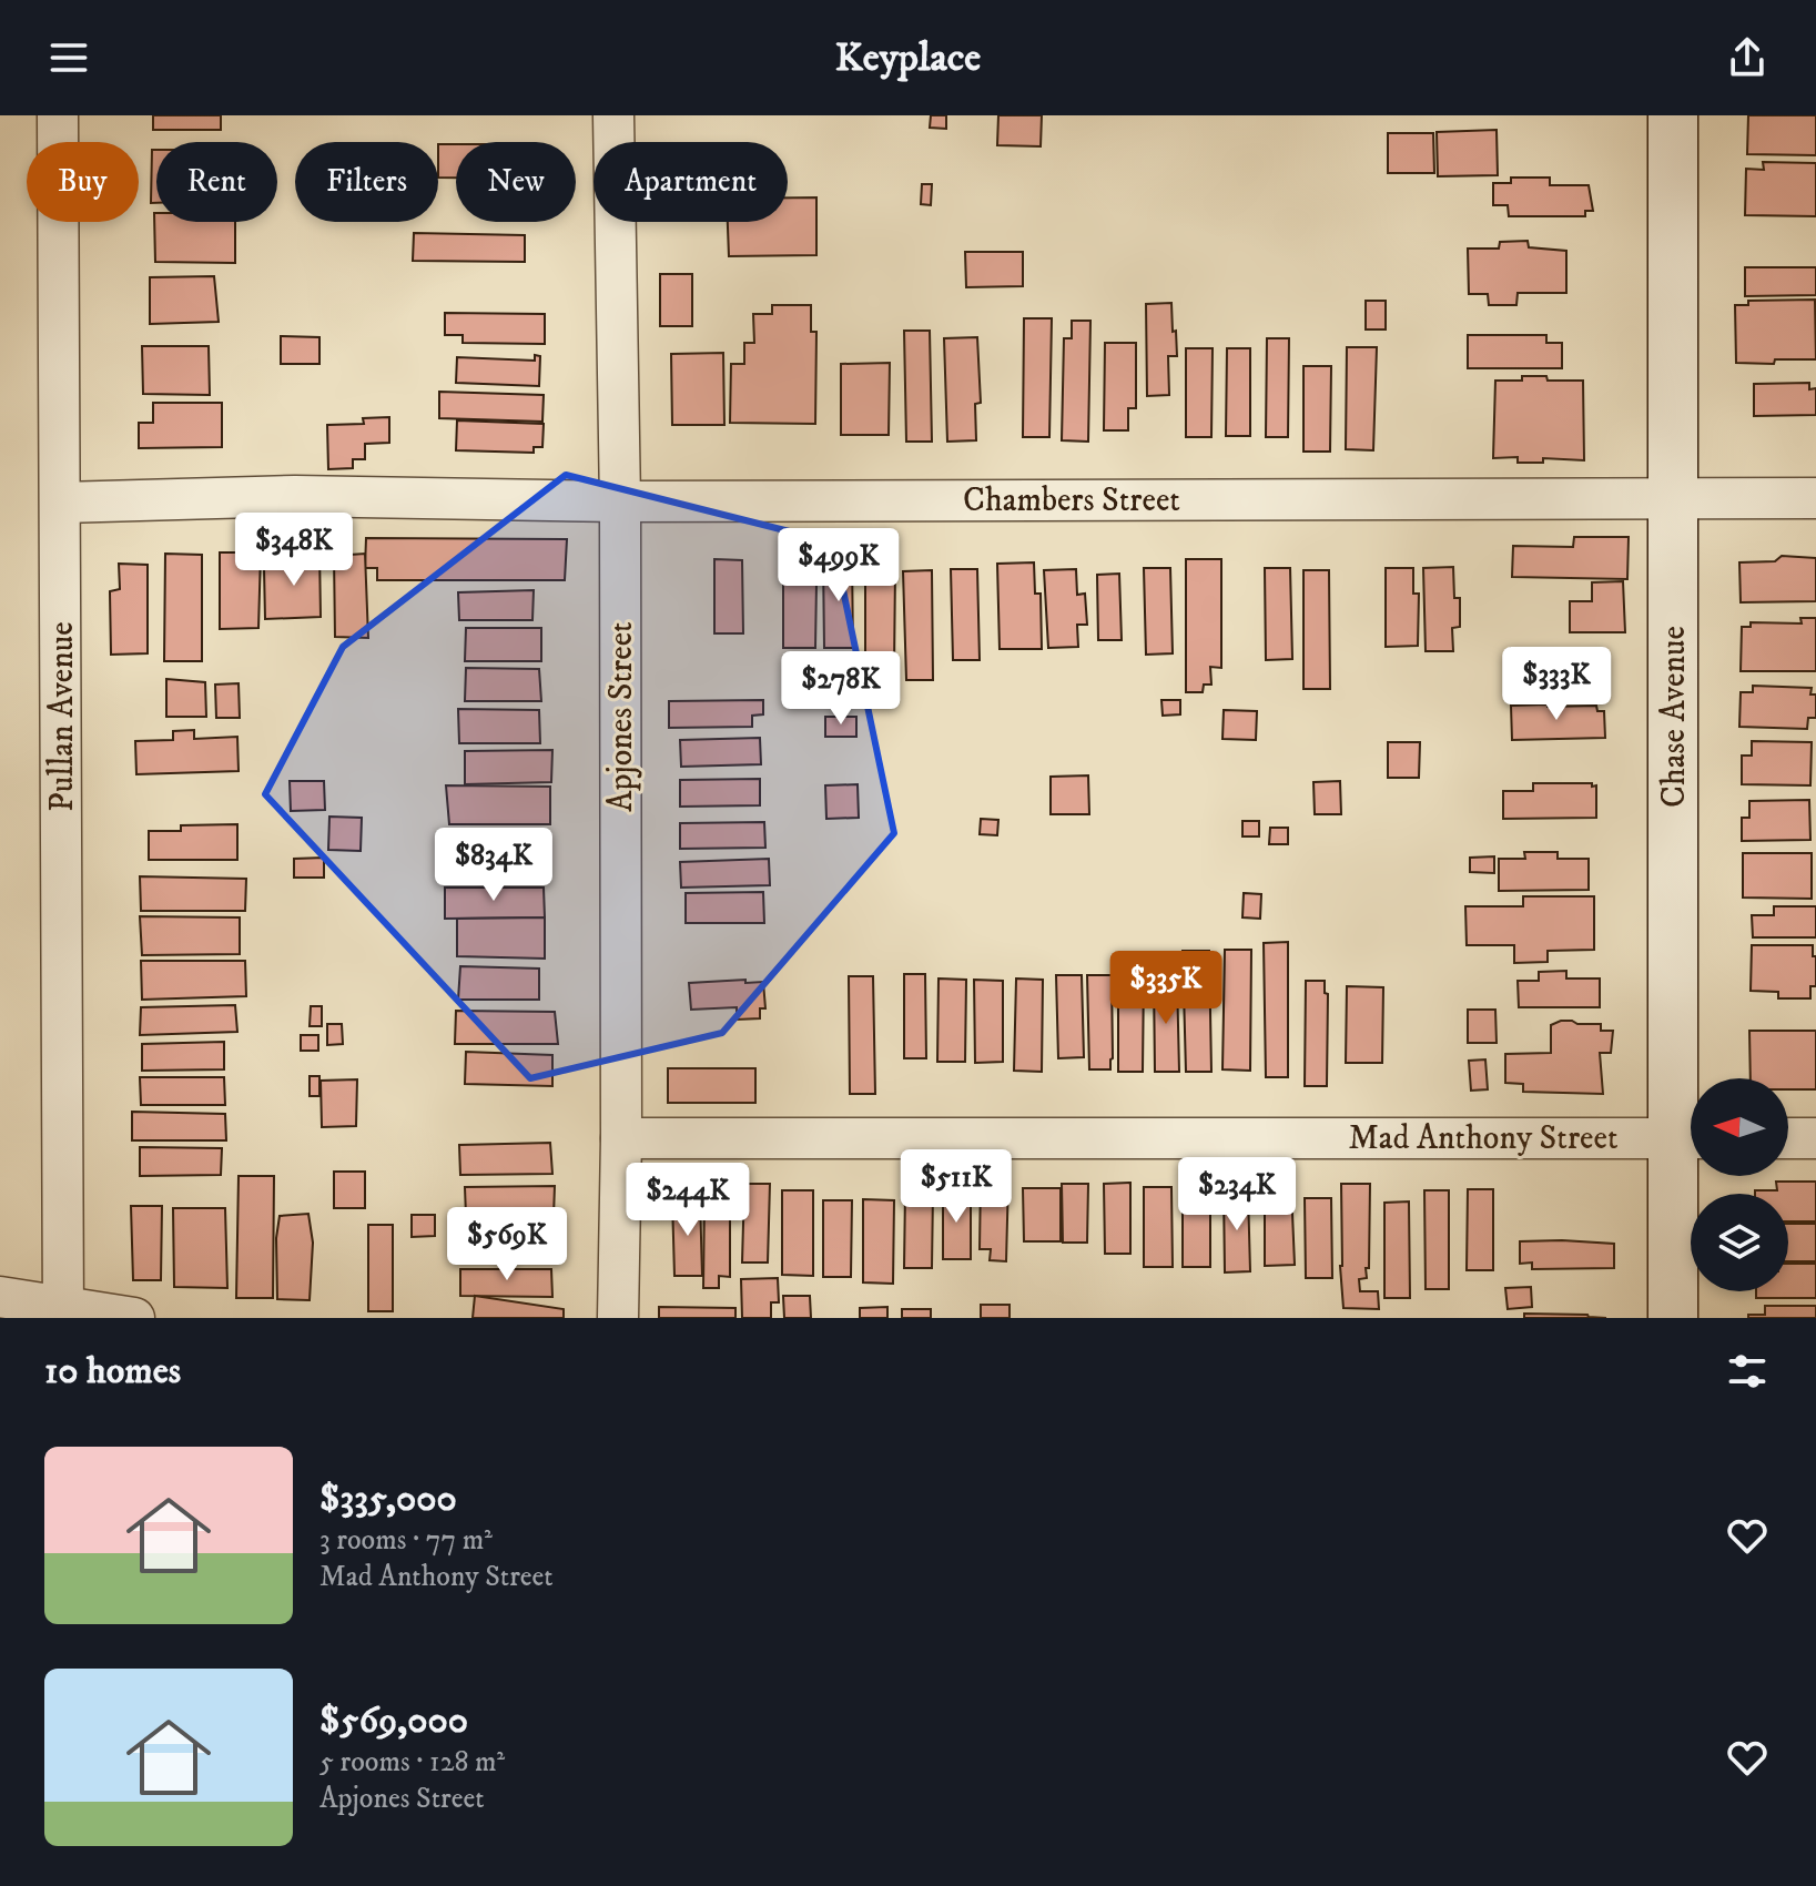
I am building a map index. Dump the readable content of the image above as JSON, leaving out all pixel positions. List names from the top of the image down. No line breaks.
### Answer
{"streets":{"street":["Chambers Street","Pullan Avenue","Apjones Street","Chase Avenue","Mad Anthony Street"]},"crossings":[["Chambers Street","Pullan Avenue"],["Chambers Street","Apjones Street"],["Chambers Street","Chase Avenue"],["Apjones Street","Mad Anthony Street"],["Chase Avenue","Mad Anthony Street"]],"north":"left","page":{"header":"Keyplace","chip":["Buy","Rent","Filters","New","Apartment"],"price":["$348K","$499K","$333K","$278K","$834K","$335K","$511K","$234K","$244K","$569K"],"heading":"10 homes","list":[{"name":"$335,000","note":"3 rooms · 77 m² · Mad Anthony Street"},{"name":"$569,000","note":"5 rooms · 128 m² · Apjones Street"}]}}
